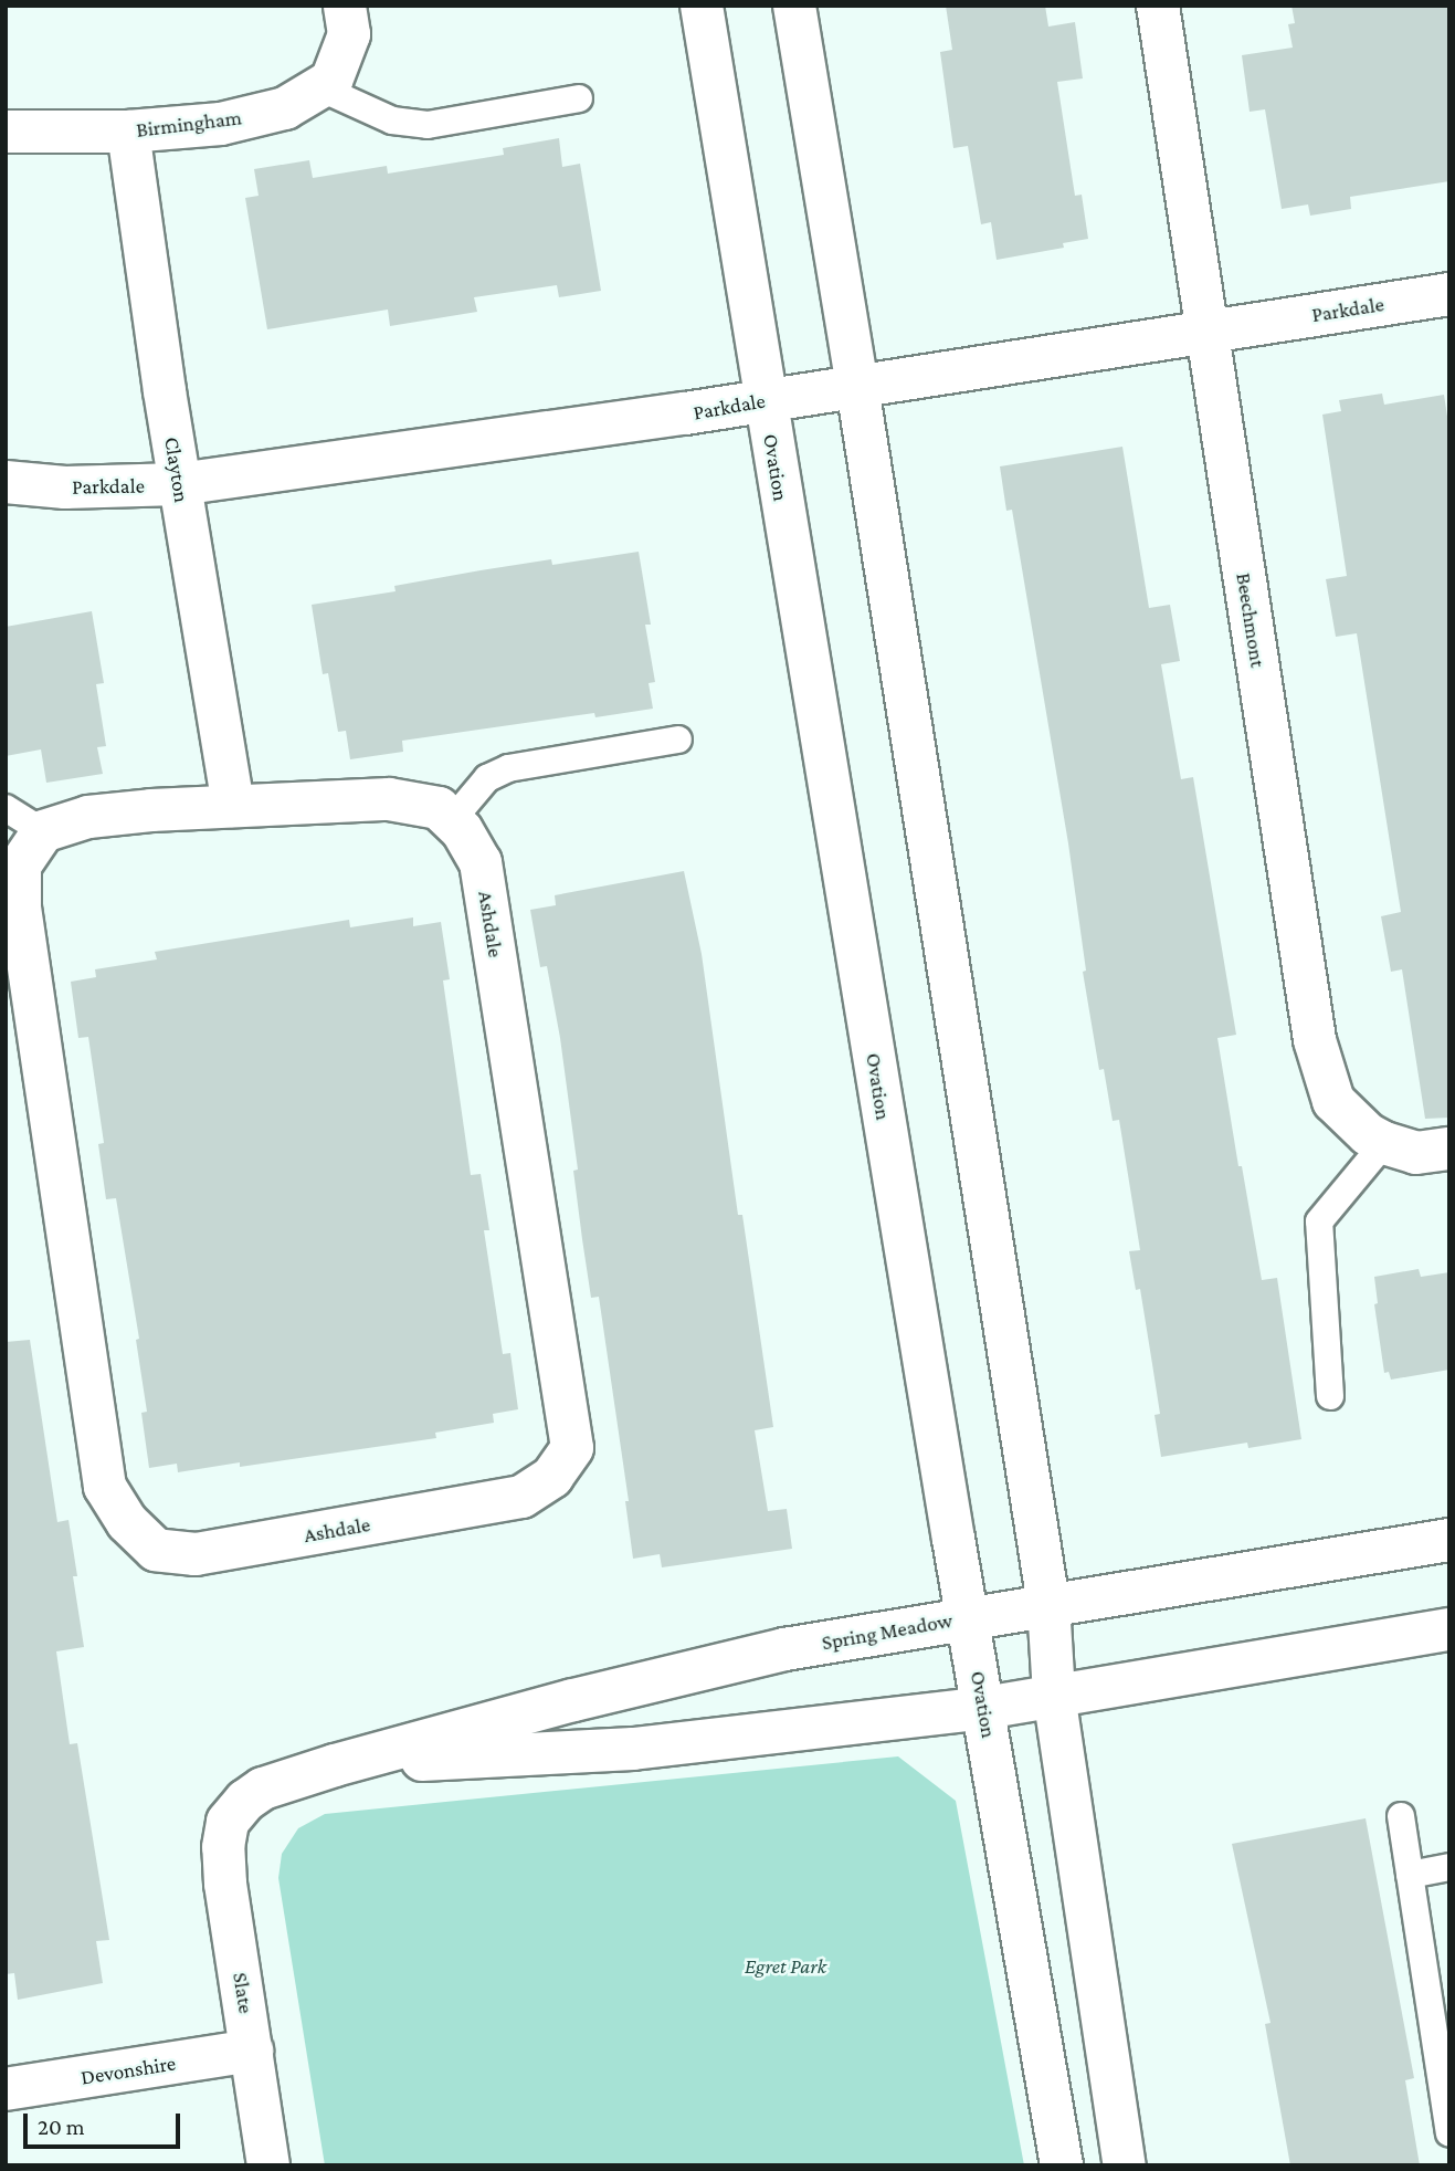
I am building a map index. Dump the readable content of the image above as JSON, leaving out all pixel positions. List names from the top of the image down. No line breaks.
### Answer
{"streets":{"street":["Birmingham","Parkdale","Ovation","Clayton","Beechmont","Ashdale","Spring Meadow","Slate","Devonshire"]},"crossings":[["Birmingham","Clayton"],["Parkdale","Ovation"],["Parkdale","Clayton"],["Parkdale","Beechmont"],["Ovation","Spring Meadow"],["Spring Meadow","Slate"],["Slate","Devonshire"]],"parks":["Egret Park"],"scale_bar":"20 m"}
